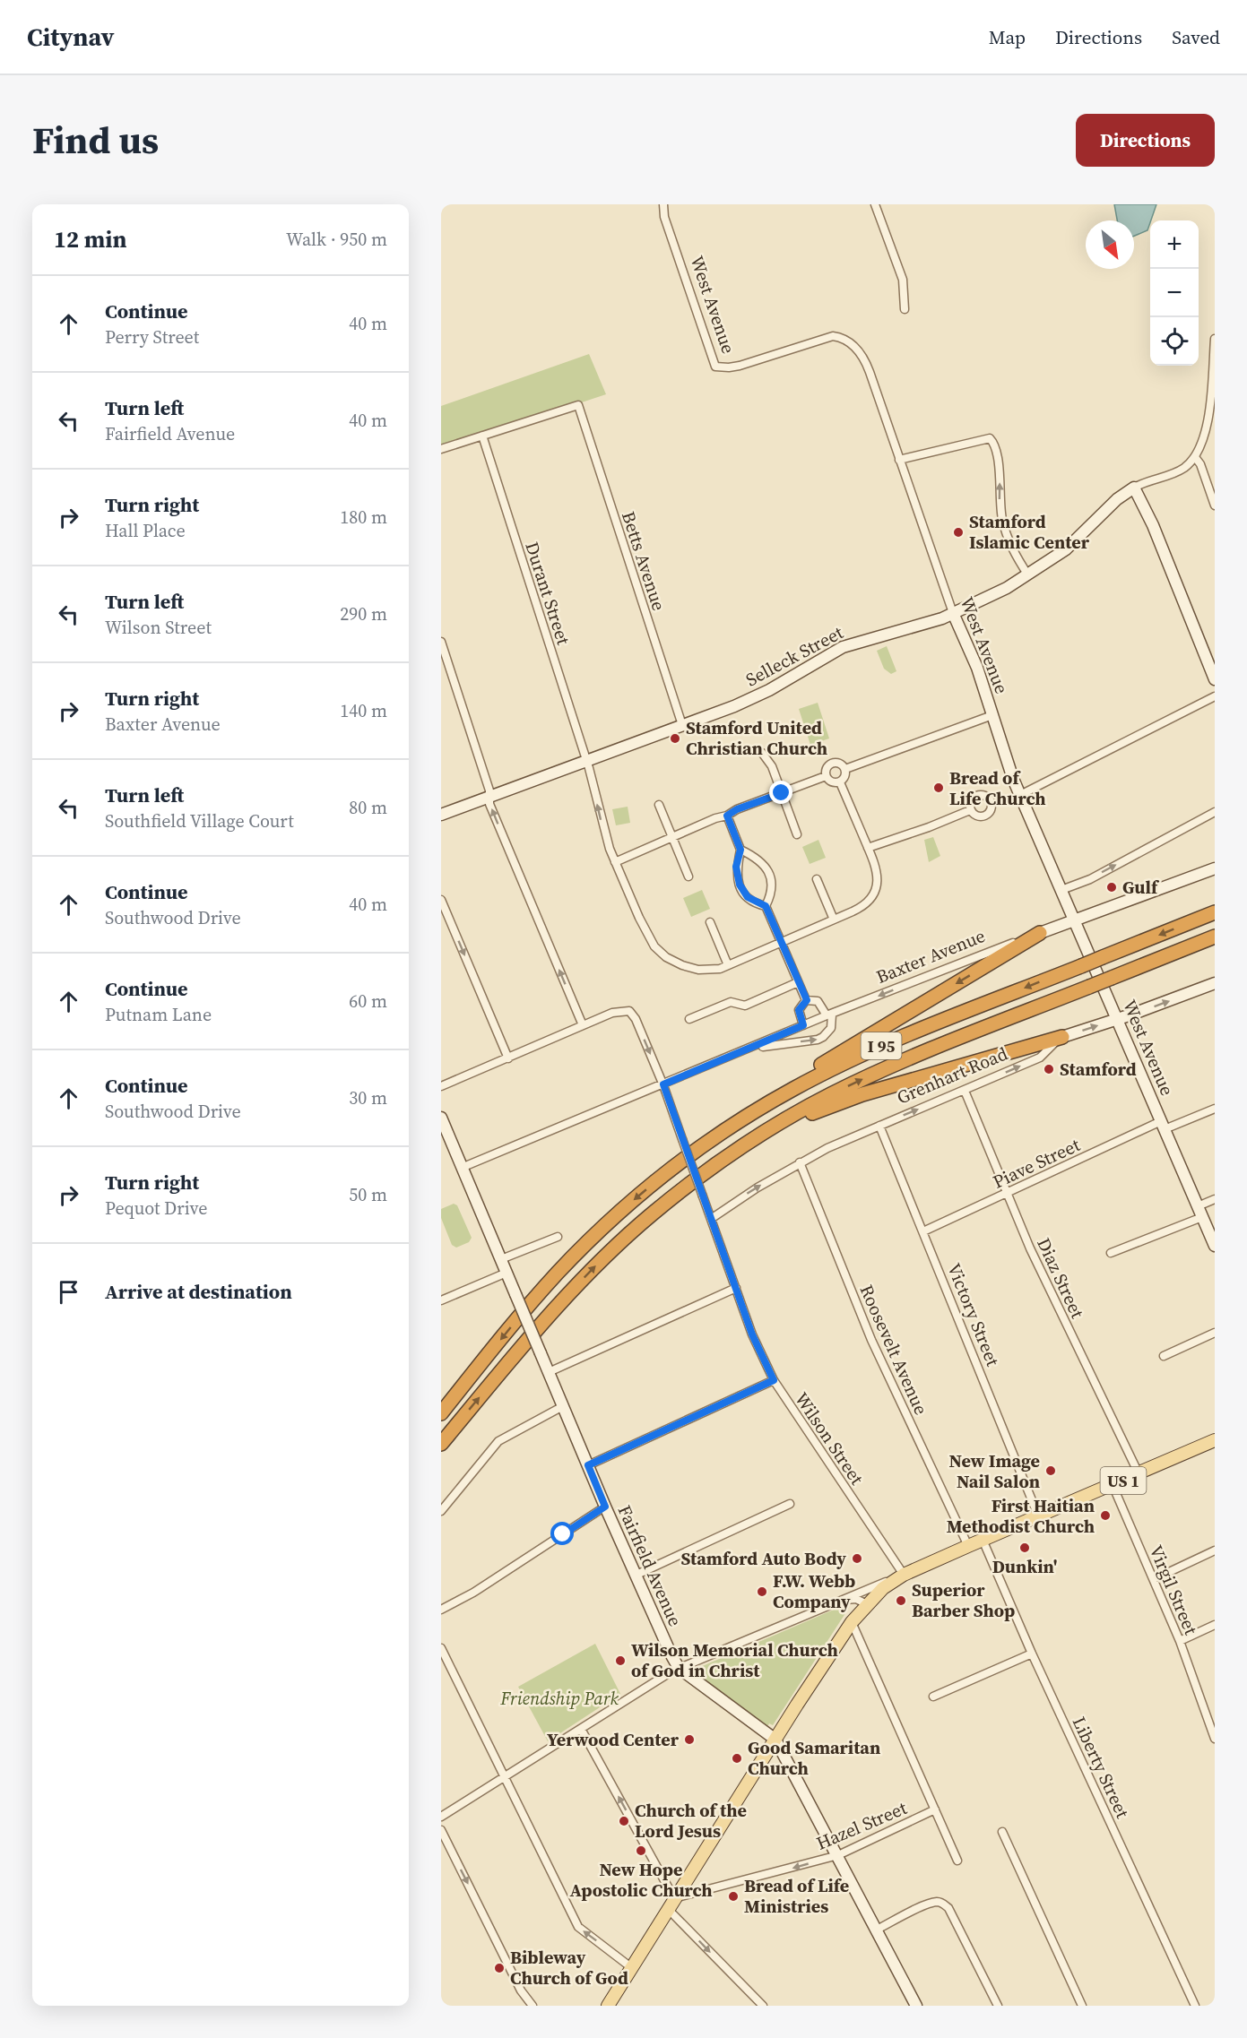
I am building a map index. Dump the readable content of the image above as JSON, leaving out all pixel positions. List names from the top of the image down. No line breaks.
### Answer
{"streets":{"highway":["I 95"],"main road":["West Avenue","Selleck Street","Baxter Avenue","Grenhart Road","US 1","Fairfield Avenue"],"street":["Betts Avenue","Durant Street","Piave Street","Diaz Street","Victory Street","Roosevelt Avenue","Wilson Street","Virgil Street","Liberty Street","Hazel Street"]},"crossings":[["West Avenue","Selleck Street"],["West Avenue","Baxter Avenue"],["West Avenue","Grenhart Road"],["West Avenue","Piave Street"],["Betts Avenue","Durant Street"],["Betts Avenue","Selleck Street"],["Durant Street","Selleck Street"],["Baxter Avenue","Wilson Street"],["Baxter Avenue","Fairfield Avenue"],["Grenhart Road","Diaz Street"],["Grenhart Road","Victory Street"],["Grenhart Road","Roosevelt Avenue"],["Grenhart Road","Wilson Street"],["Piave Street","Diaz Street"],["Piave Street","Victory Street"],["Diaz Street","US 1"],["Victory Street","US 1"],["Roosevelt Avenue","US 1"],["Wilson Street","US 1"],["US 1","Fairfield Avenue"],["US 1","Virgil Street"],["US 1","Liberty Street"],["US 1","Hazel Street"],["Fairfield Avenue","Hazel Street"]],"one_way":["Grenhart Road","Hazel Street"],"parks":["Friendship Park"],"places":["Stamford Islamic Center","Stamford United Christian Church","Bread of Life Church","Gulf","Stamford","New Image Nail Salon","First Haitian Methodist Church","Dunkin'","Stamford Auto Body","F.W. Webb Company","Superior Barber Shop","Wilson Memorial Church of God in Christ","Yerwood Center","Good Samaritan Church","Church of the Lord Jesus","New Hope Apostolic Church","Bread of Life Ministries","Bibleway Church of God"],"north":"bottom right","page":{"header":"Citynav","nav":["Map","Directions","Saved"],"title":"Find us","buttons":"Directions","heading":["12 min","Walk · 950 m"],"map_buttons":["+","−"],"list":[["Continue","Perry Street","40 m"],["Turn left","Fairfield Avenue","40 m"],["Turn right","Hall Place","180 m"],["Turn left","Wilson Street","290 m"],["Turn right","Baxter Avenue","140 m"],["Turn left","Southfield Village Court","80 m"],["Continue","Southwood Drive","40 m"],["Continue","Putnam Lane","60 m"],["Continue","Southwood Drive","30 m"],["Turn right","Pequot Drive","50 m"],"Arrive at destination"]}}
